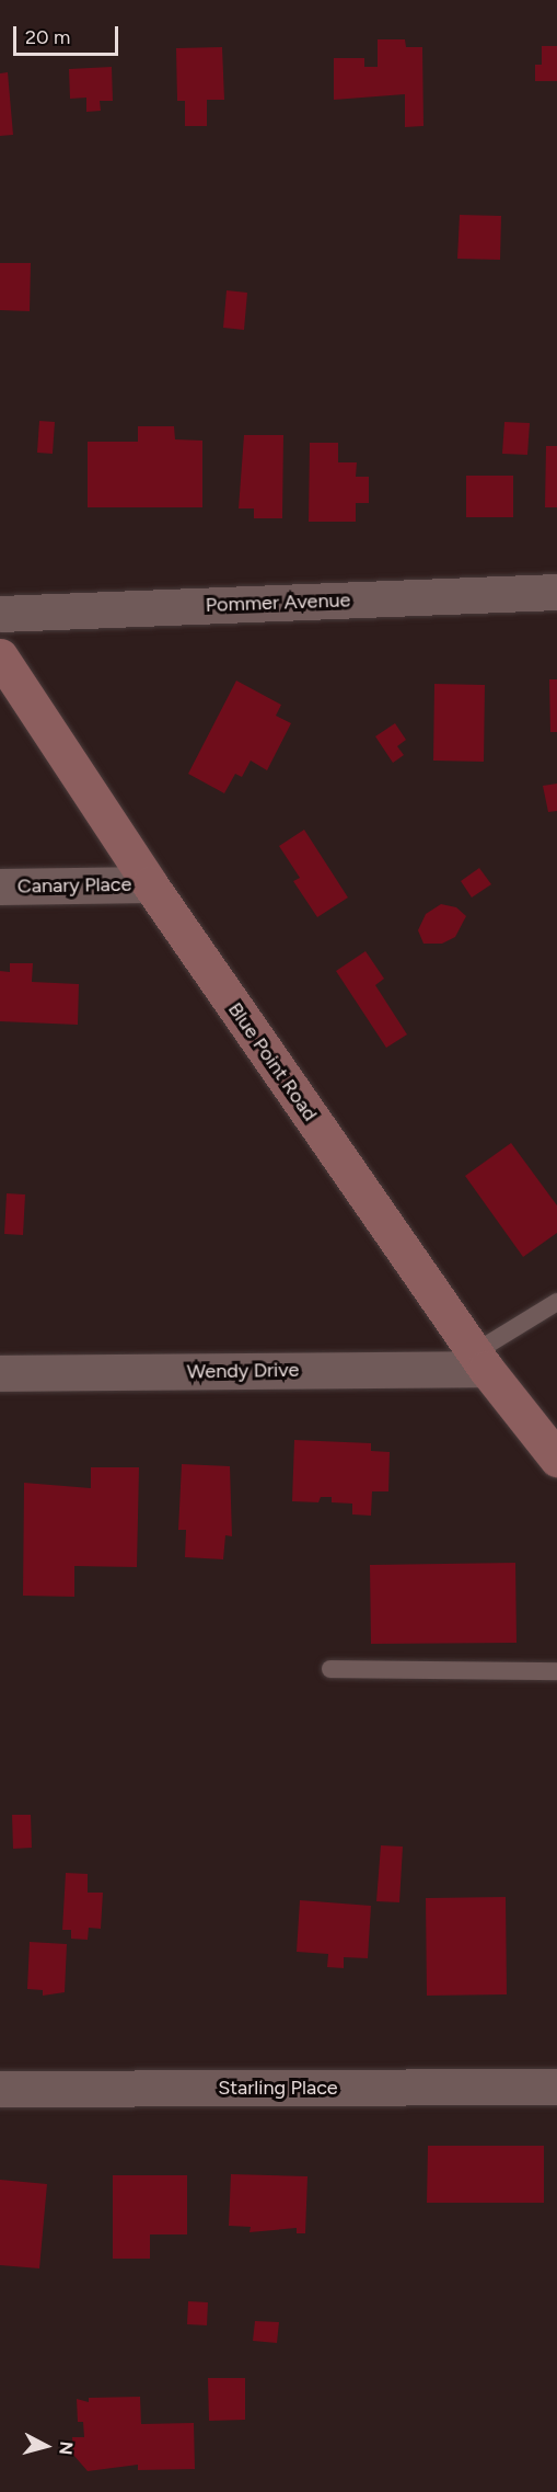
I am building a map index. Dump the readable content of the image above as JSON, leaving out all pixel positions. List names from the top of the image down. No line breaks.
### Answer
{"streets":{"street":["Pommer Avenue","Canary Place","Blue Point Road","Wendy Drive","Starling Place"]},"crossings":[["Canary Place","Blue Point Road"],["Blue Point Road","Wendy Drive"]],"scale_bar":"20 m","north":"right"}
